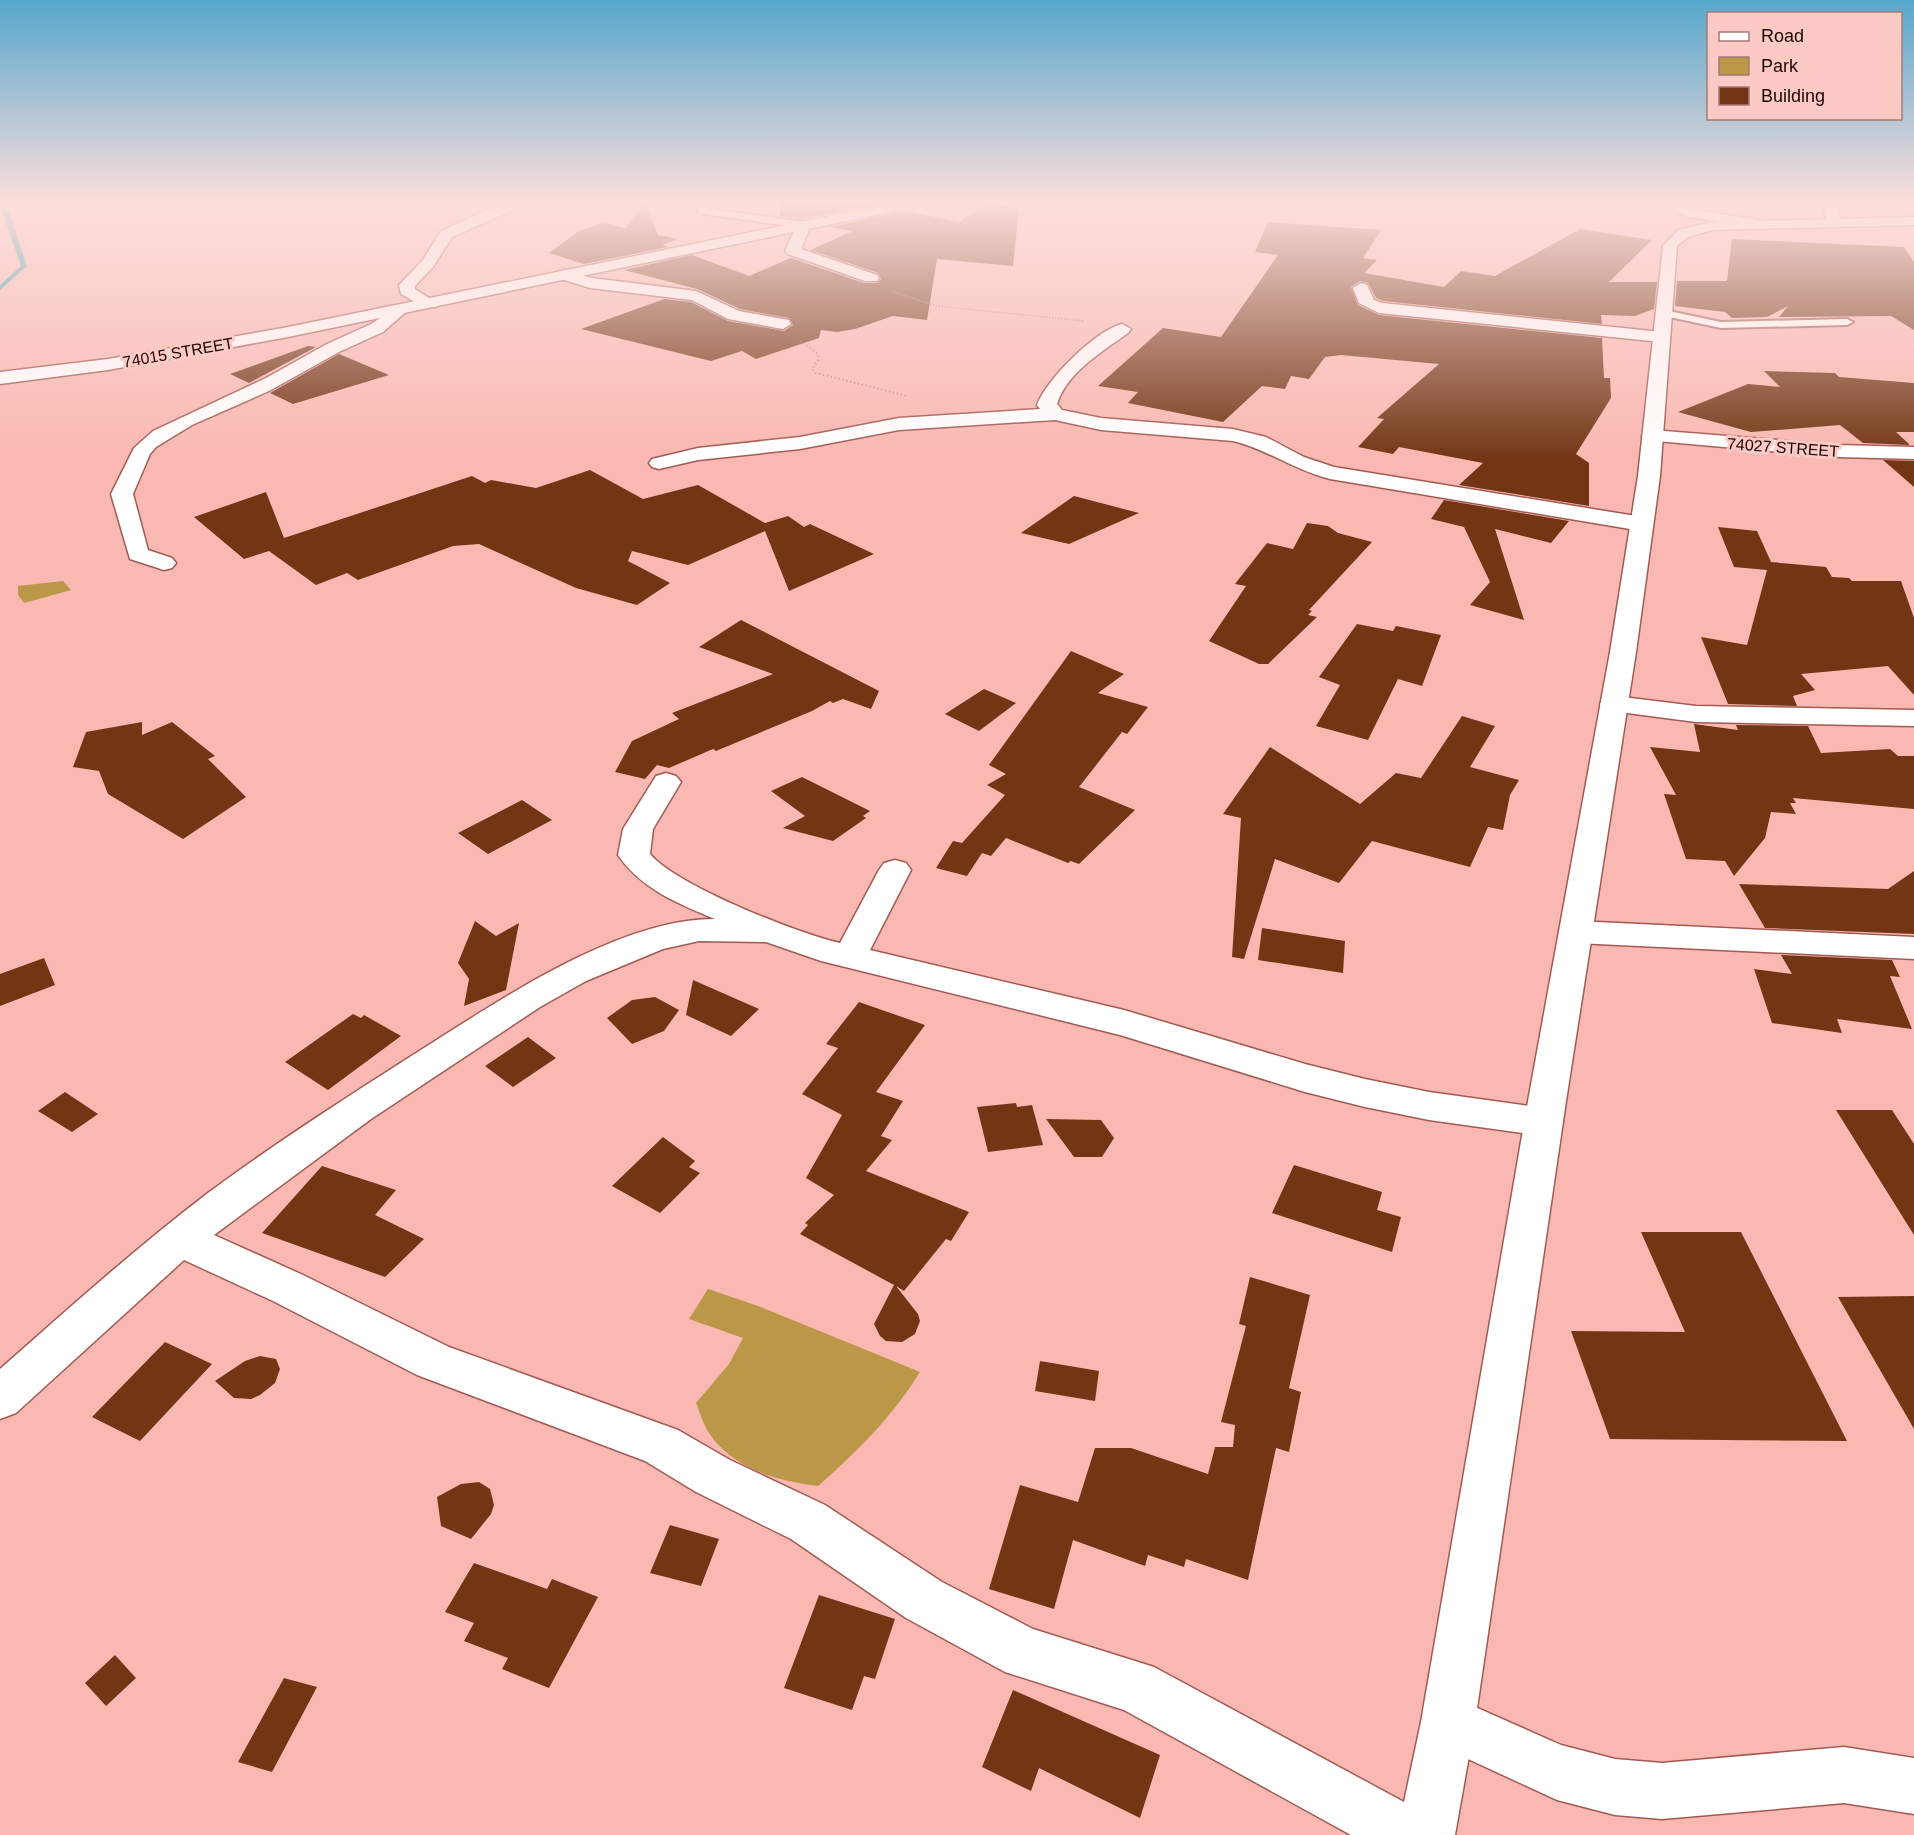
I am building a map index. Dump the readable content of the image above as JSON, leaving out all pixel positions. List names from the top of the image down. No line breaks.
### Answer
{"streets":{"street":["74015 STREET","74027 STREET"]},"legend":["Road","Park","Building"]}
